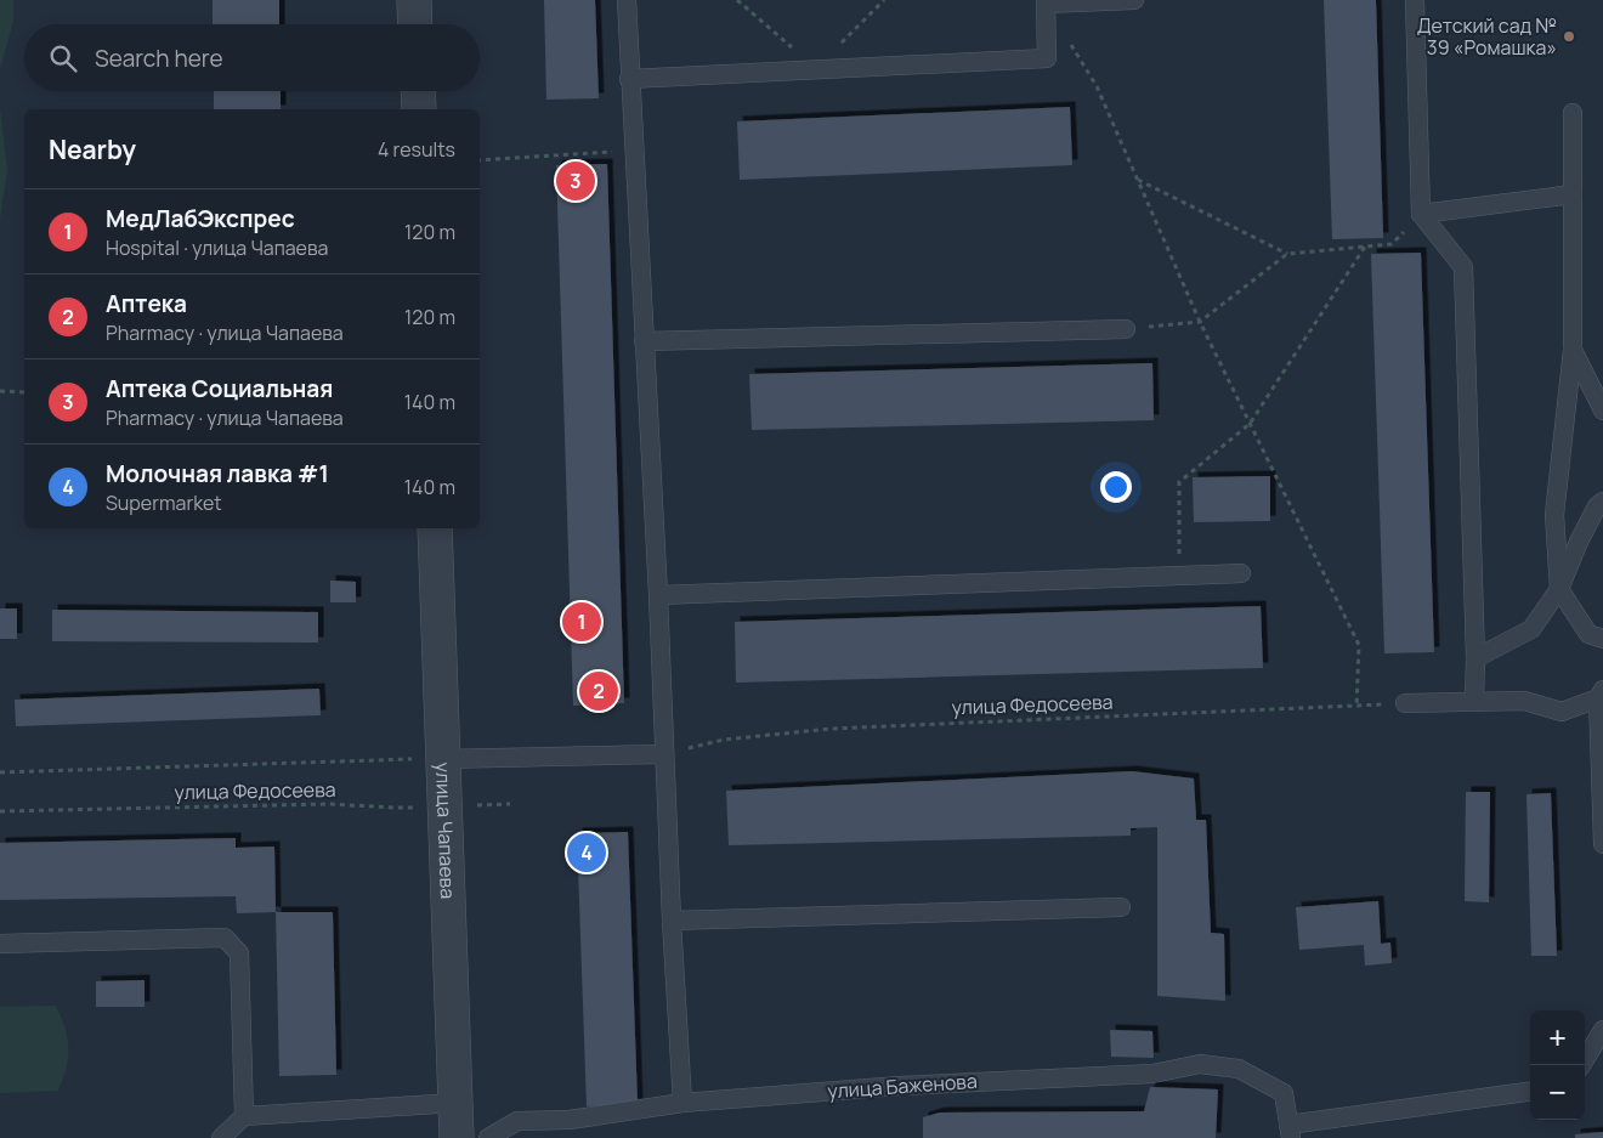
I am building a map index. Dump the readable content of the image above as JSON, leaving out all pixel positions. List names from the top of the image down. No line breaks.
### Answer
{"streets":{"street":["улица Чапаева"],"lane":["улица Баженова"],"path":["улица Федосеева"]},"crossings":[["улица Федосеева","улица Чапаева"]],"places":["Детский сад № 39 «Ромашка»"],"page":{"search":"Search here","heading":["Nearby","4 results"],"pins":["3","1","2","4"],"list":[{"mark":"1","name":"МедЛабЭкспрес","note":"Hospital · улица Чапаева","value":"120 m"},{"mark":"2","name":"Аптека","note":"Pharmacy · улица Чапаева","value":"120 m"},{"mark":"3","name":"Аптека Социальная","note":"Pharmacy · улица Чапаева","value":"140 m"},{"mark":"4","name":"Молочная лавка #1","note":"Supermarket","value":"140 m"}],"map_buttons":["+","−"]}}
